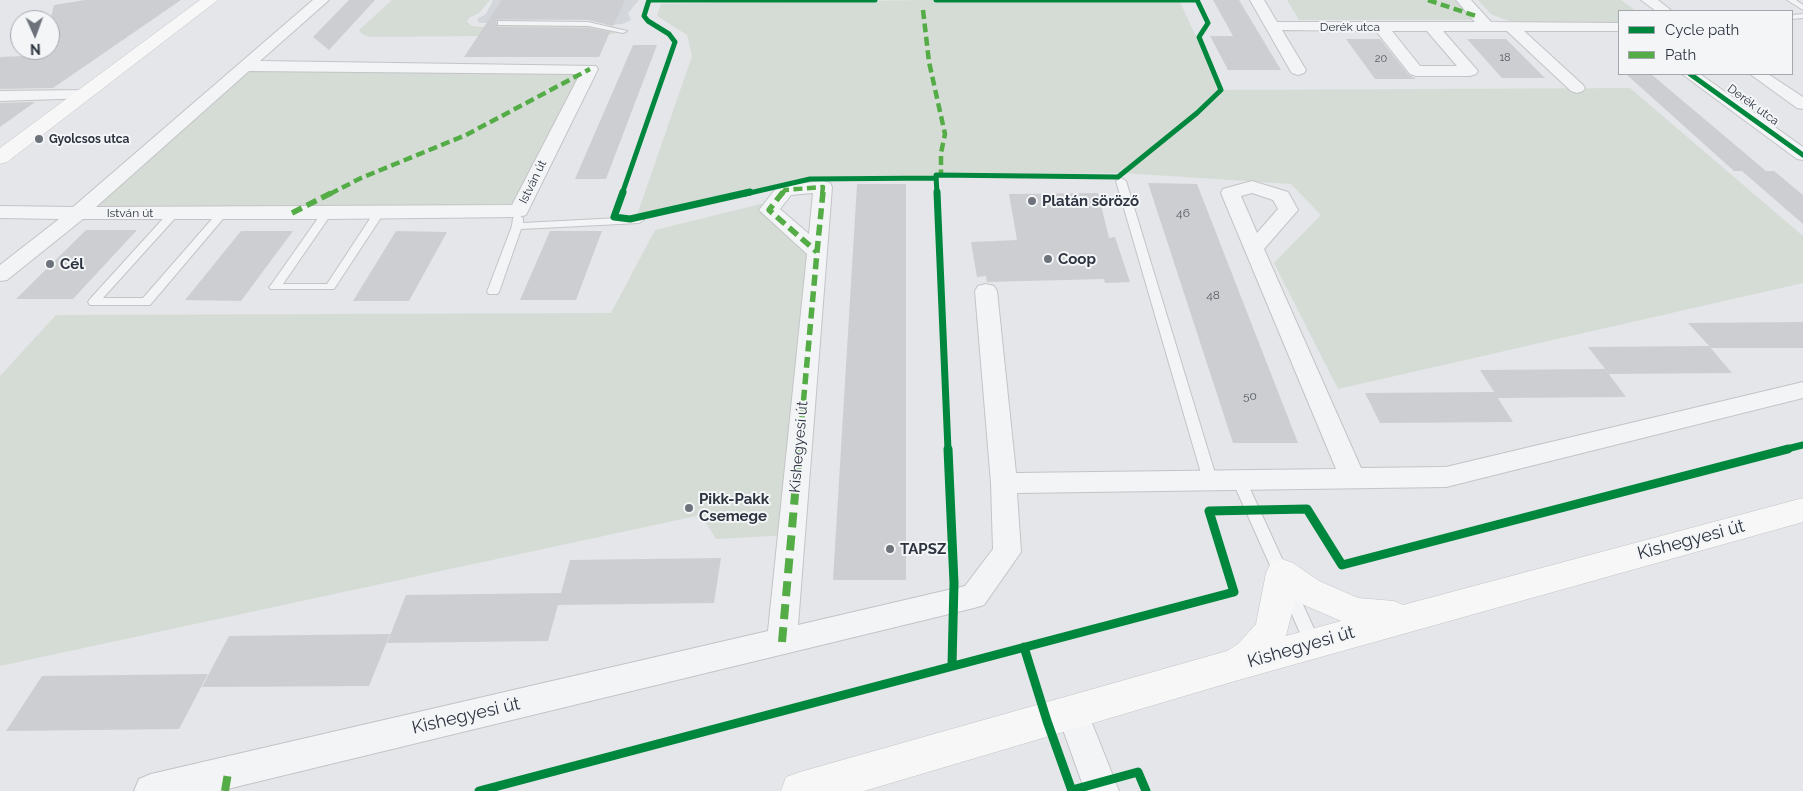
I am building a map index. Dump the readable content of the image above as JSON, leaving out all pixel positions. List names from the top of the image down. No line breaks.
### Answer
{"streets":{"street":["Derék utca","István út","Kishegyesi út"]},"places":["Gyolcsos utca","Platán söröző","Coop","Cél","Pikk-Pakk Csemege","TAPSZ"],"house_numbers":["18","20","46","48","50"],"legend":["Cycle path","Path"],"north":"bottom"}
